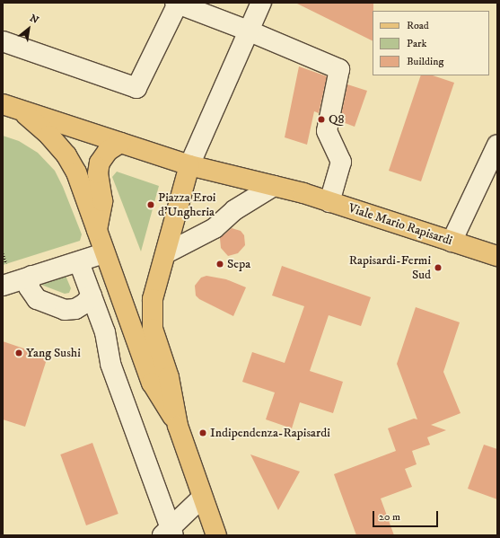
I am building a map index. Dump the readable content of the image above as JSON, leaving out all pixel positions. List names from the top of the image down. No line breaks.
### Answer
{"streets":{"main road":["Viale Mario Rapisardi"]},"places":["Q8","Piazza Eroi d'Ungheria","Sepa","Rapisardi-Fermi Sud","Yang Sushi","Indipendenza-Rapisardi"],"legend":["Road","Park","Building"],"scale_bar":"20 m","north":"top right"}
